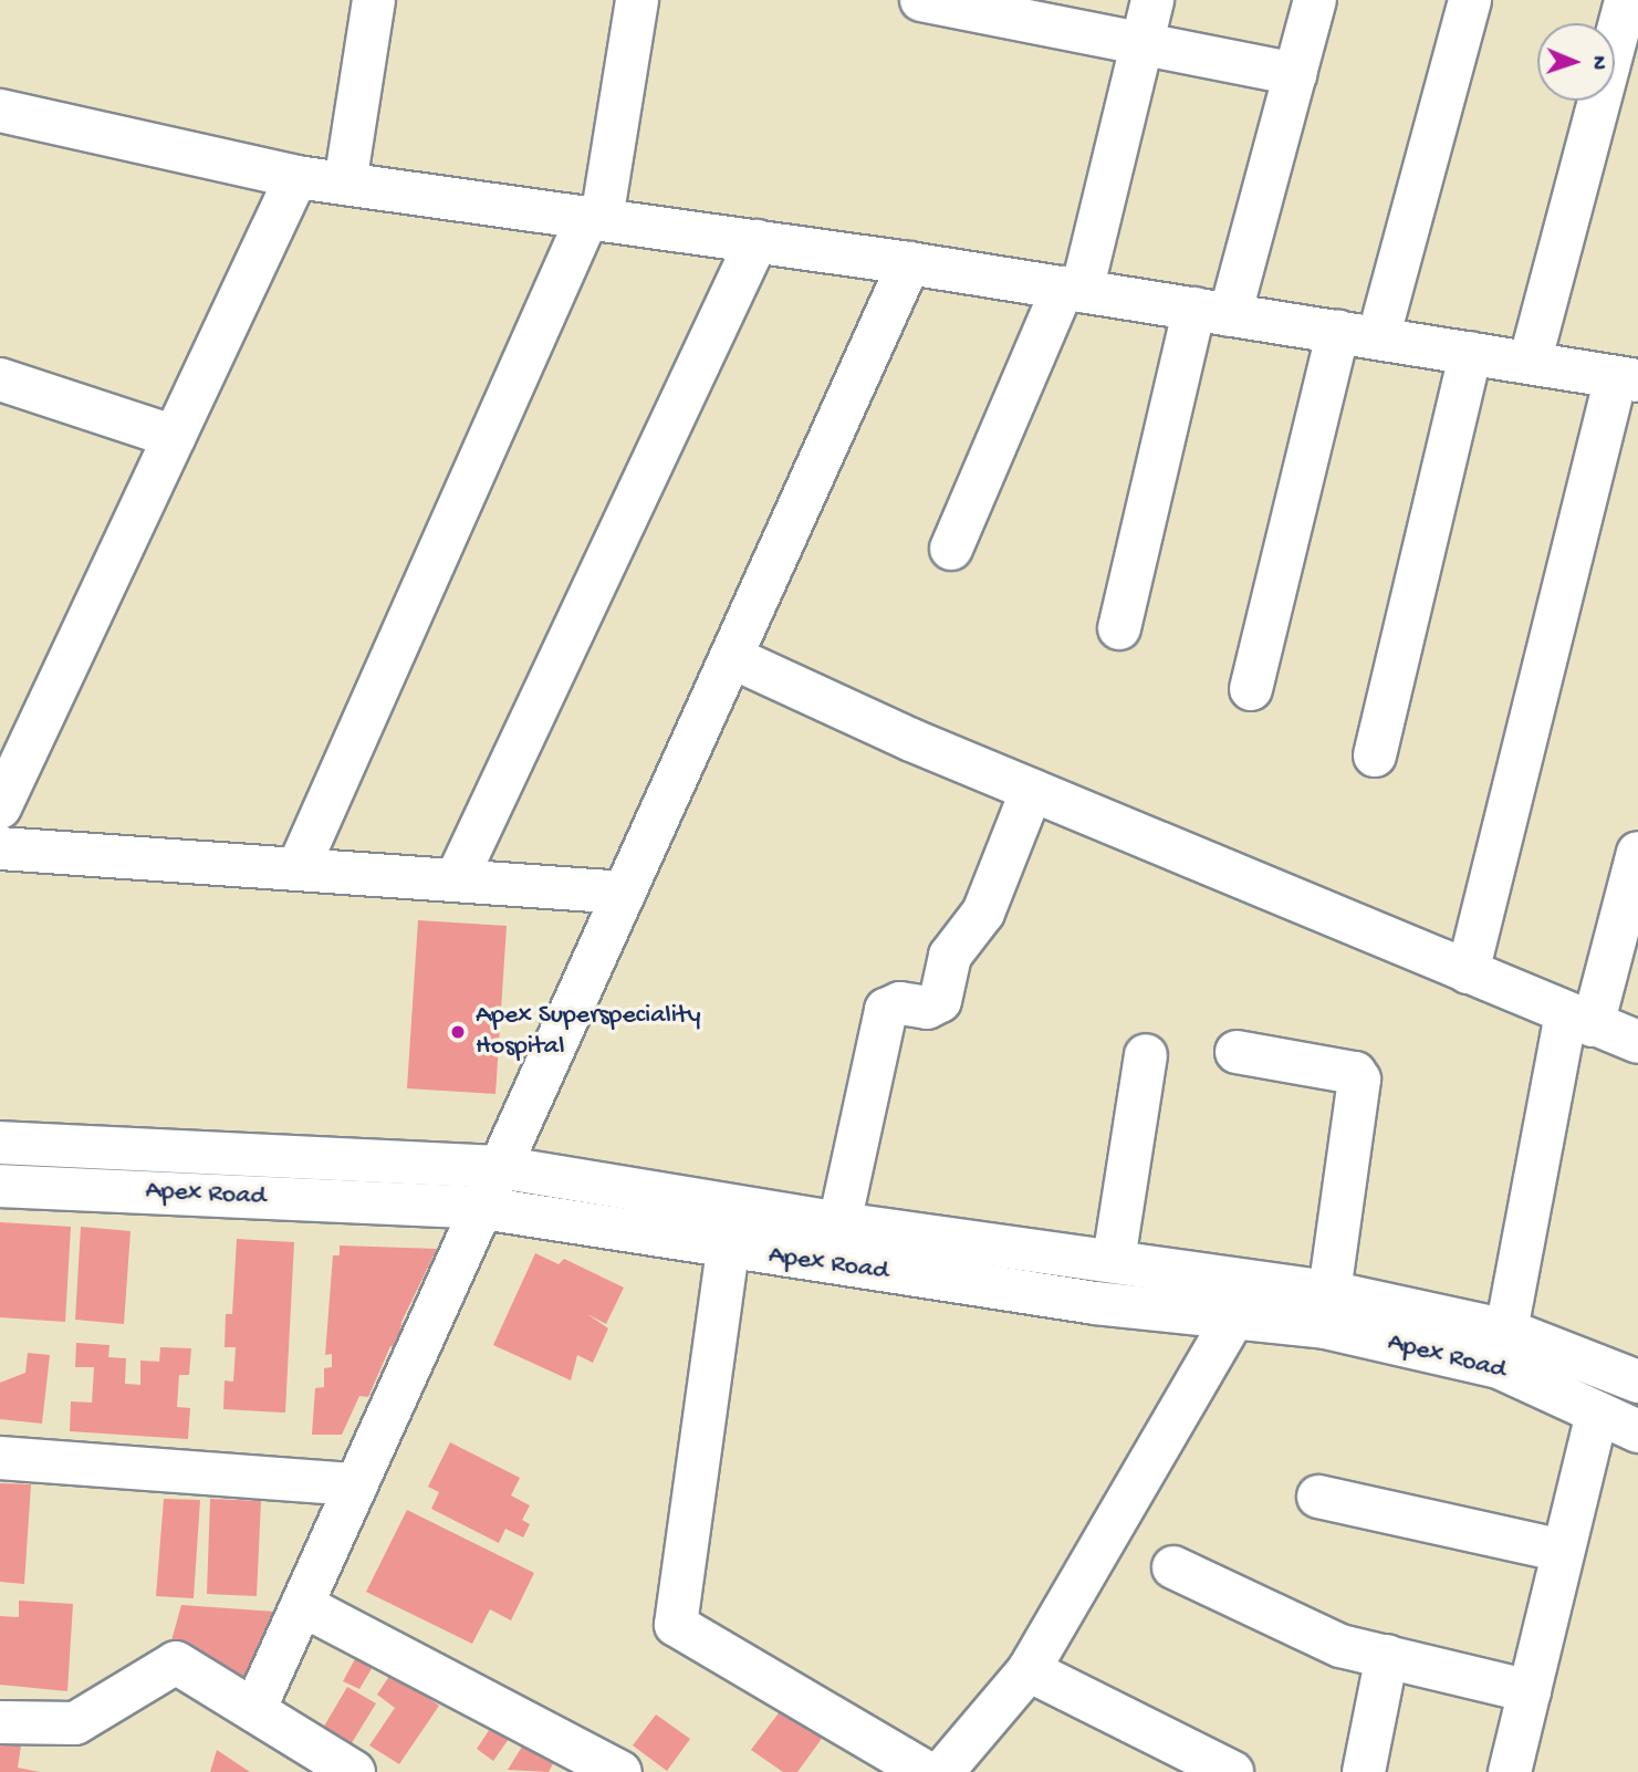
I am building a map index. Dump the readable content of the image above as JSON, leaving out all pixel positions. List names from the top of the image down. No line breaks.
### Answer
{"streets":{"street":["Apex Road"]},"places":["Apex Superspeciality Hospital"],"north":"right"}
